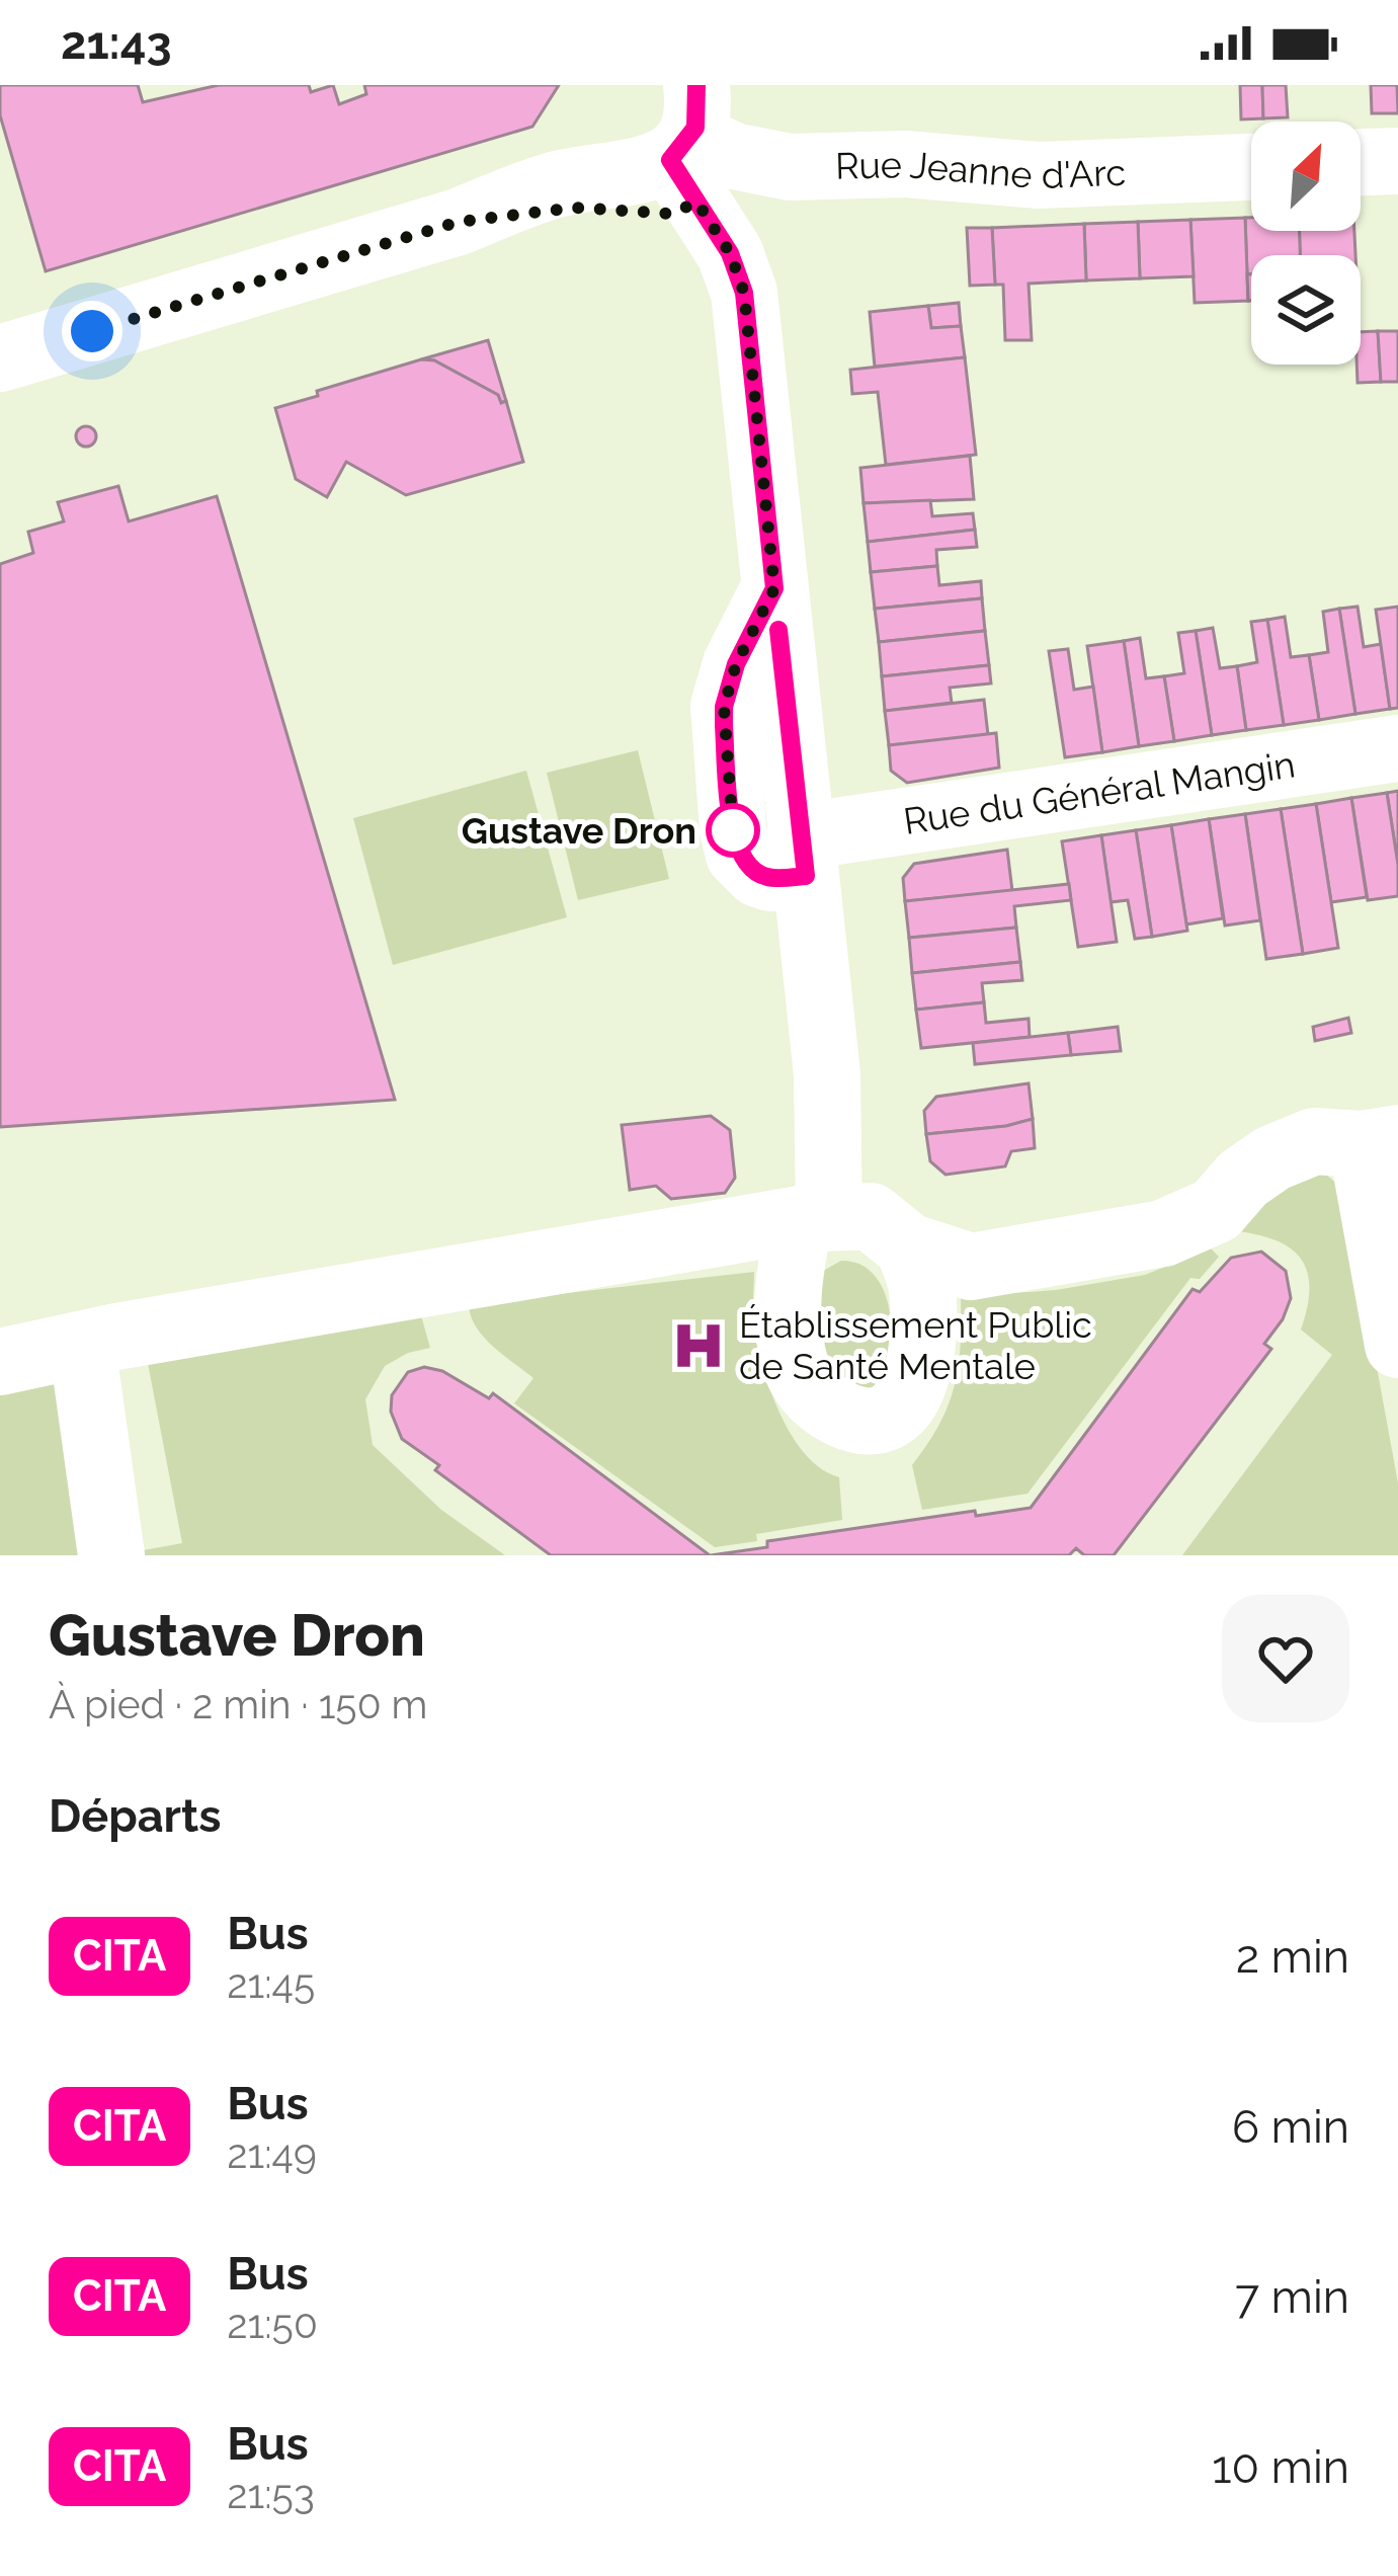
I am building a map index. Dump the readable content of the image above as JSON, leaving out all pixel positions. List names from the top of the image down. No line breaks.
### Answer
{"streets":{"street":["Rue Jeanne d'Arc","Rue du Général Mangin"]},"places":{"other":["Gustave Dron"],"hospital":["Établissement Public de Santé Mentale"]},"lines":["bus line CITA"],"north":"top right","page":{"status":"21:43","heading":[["Gustave Dron","À pied · 2 min · 150 m"],"Départs"],"list":[{"mark":"CITA","name":"Bus","note":"21:45","value":"2 min"},{"mark":"CITA","name":"Bus","note":"21:49","value":"6 min"},{"mark":"CITA","name":"Bus","note":"21:50","value":"7 min"},{"mark":"CITA","name":"Bus","note":"21:53","value":"10 min"}]}}
